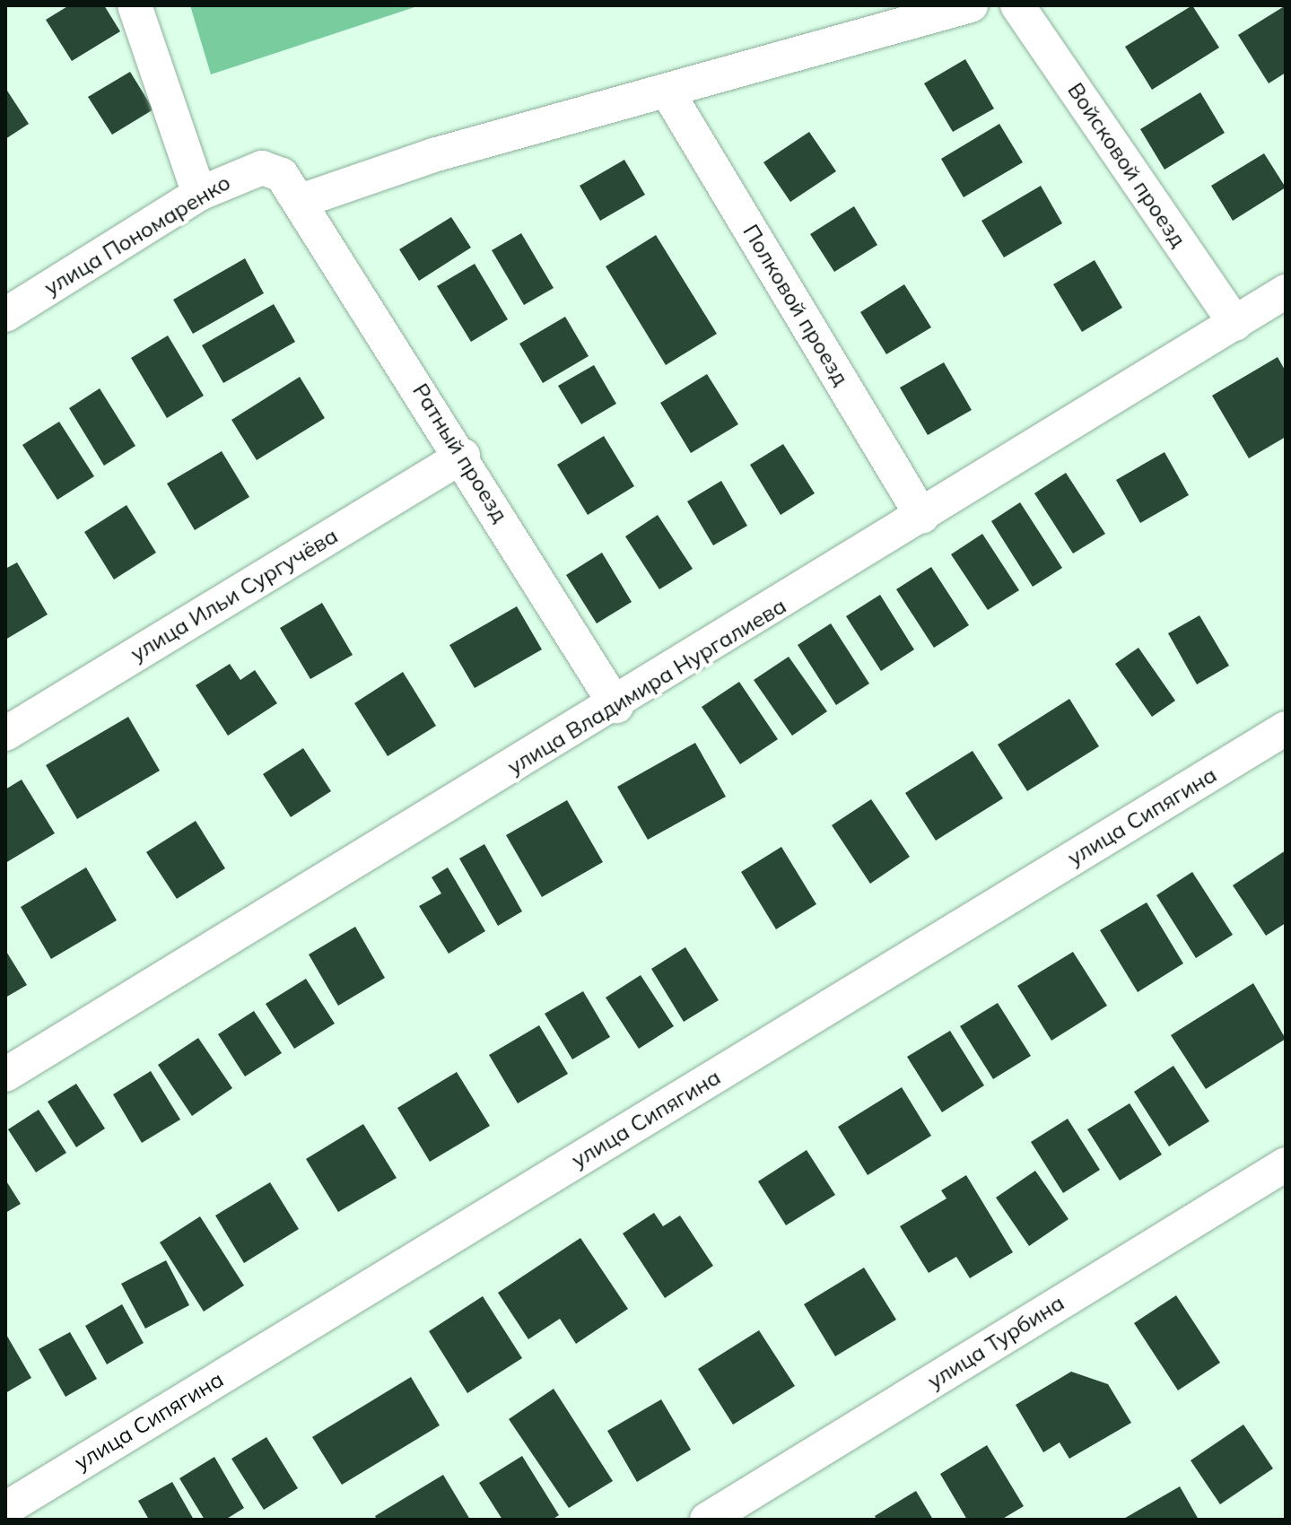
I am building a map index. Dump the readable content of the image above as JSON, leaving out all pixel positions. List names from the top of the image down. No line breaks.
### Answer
{"streets":{"street":["Войсковой проезд","улица Пономаренко","Полковой проезд","Ратный проезд","улица Ильи Сургучёва","улица Владимира Нургалиева","улица Сипягина","улица Турбина"]},"crossings":[["Войсковой проезд","улица Владимира Нургалиева"],["улица Пономаренко","Ратный проезд"],["Полковой проезд","улица Владимира Нургалиева"],["Ратный проезд","улица Ильи Сургучёва"],["Ратный проезд","улица Владимира Нургалиева"]]}
